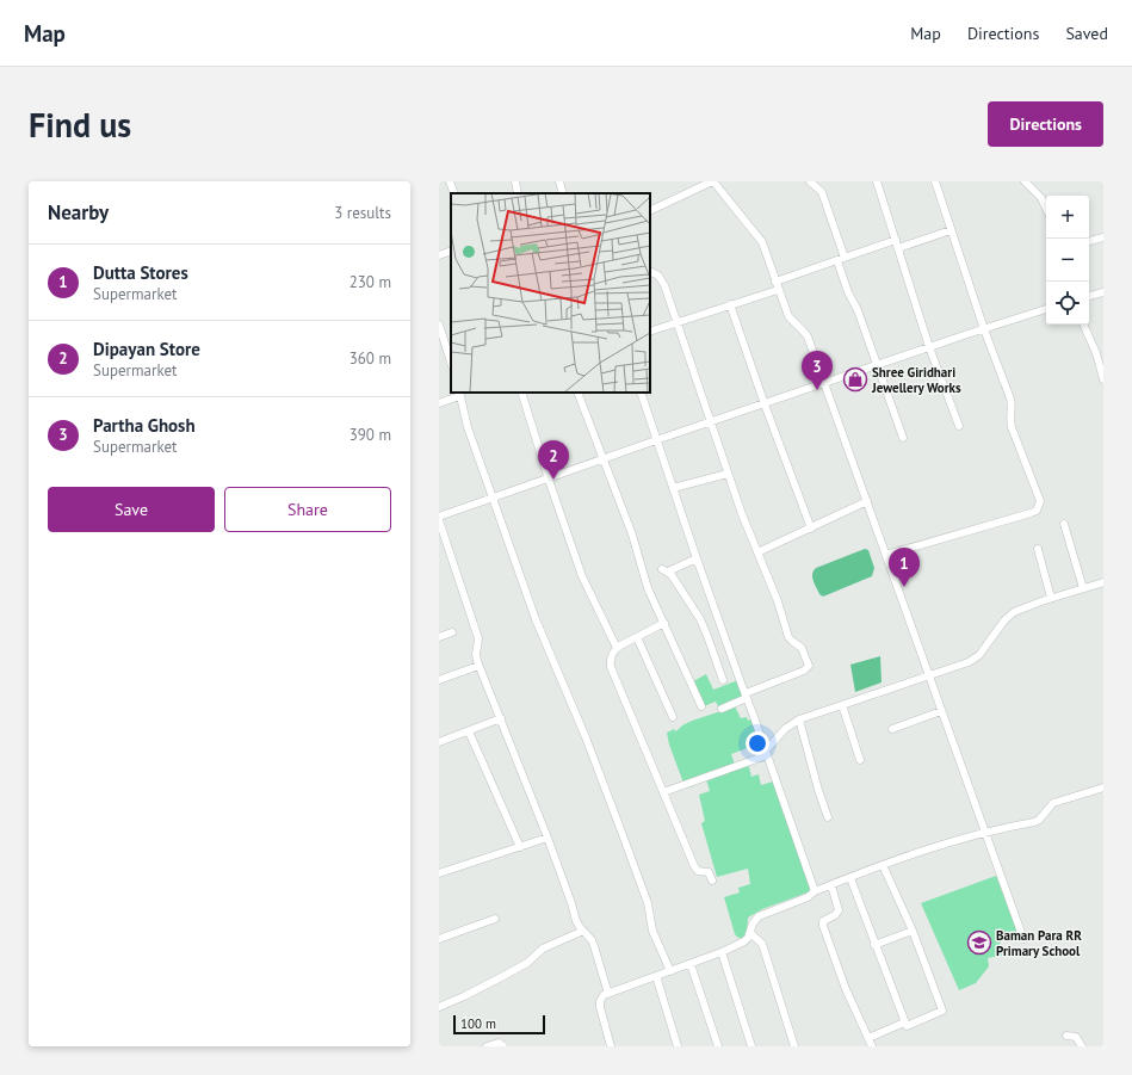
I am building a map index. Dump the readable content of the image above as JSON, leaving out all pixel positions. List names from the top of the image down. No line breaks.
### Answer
{"places":{"shop":["Shree Giridhari Jewellery Works"],"school or university":["Baman Para RR Primary School"]},"scale_bar":"100 m","page":{"header":"Map","nav":["Map","Directions","Saved"],"buttons":["Directions",["Save","Share"]],"title":"Find us","heading":["Nearby","3 results"],"map_buttons":["+","−"],"list":[{"mark":"1","name":"Dutta Stores","note":"Supermarket","value":"230 m"},{"mark":"2","name":"Dipayan Store","note":"Supermarket","value":"360 m"},{"mark":"3","name":"Partha Ghosh","note":"Supermarket","value":"390 m"}],"pins":["3","2","1"],"scale":"100 m"}}
